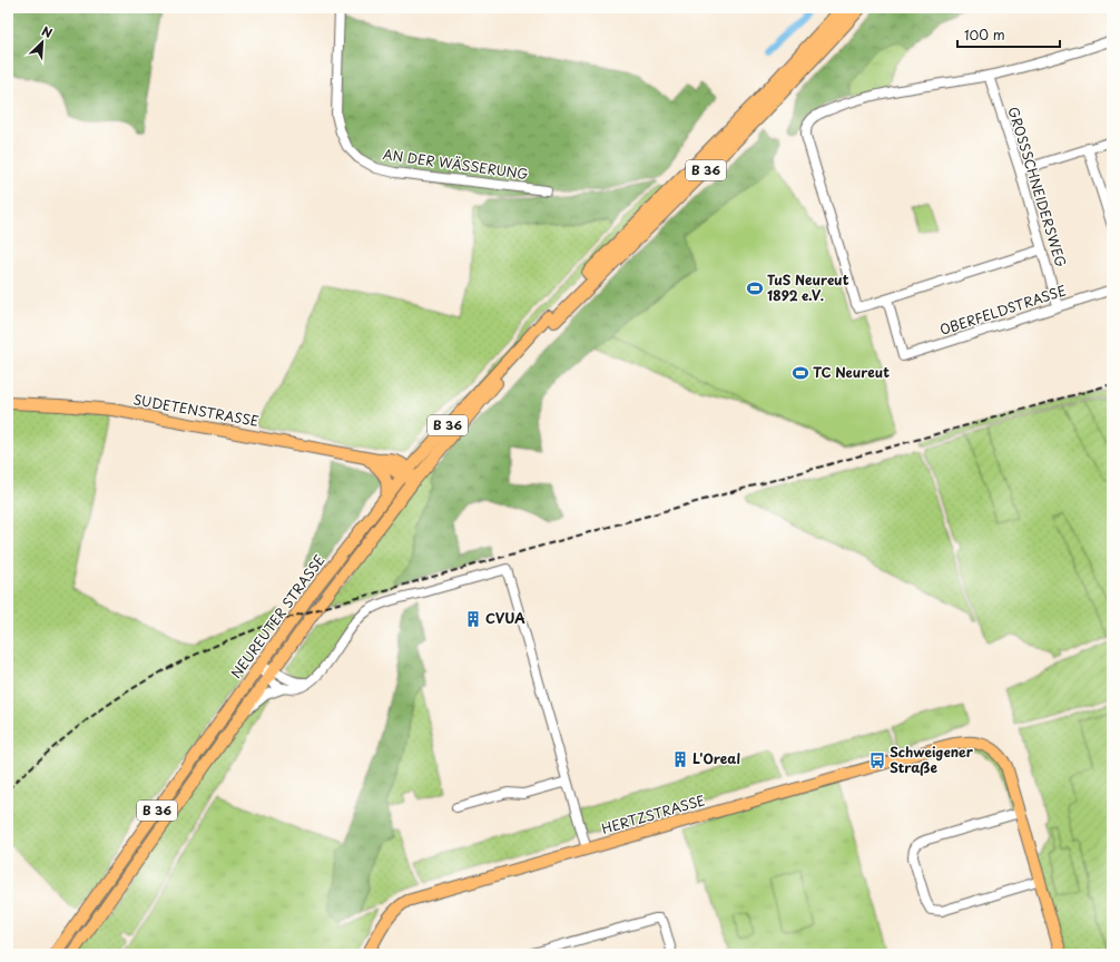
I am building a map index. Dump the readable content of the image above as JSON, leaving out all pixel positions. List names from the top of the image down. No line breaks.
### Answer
{"streets":{"highway":["B 36"],"main road":["SUDETENSTRASSE","NEUREUTER STRASSE","HERTZSTRASSE"],"street":["AN DER WÄSSERUNG","GROSSSCHNEIDERSWEG","OBERFELDSTRASSE"]},"crossings":[["B 36","NEUREUTER STRASSE"],["GROSSSCHNEIDERSWEG","OBERFELDSTRASSE"],["SUDETENSTRASSE","NEUREUTER STRASSE"]],"places":{"sports":["TuS Neureut 1892 e.V.","TC Neureut"],"building":["CVUA","L'Oreal"],"bus stop":["Schweigener Straße"]},"scale_bar":"100 m","north":"top right"}
